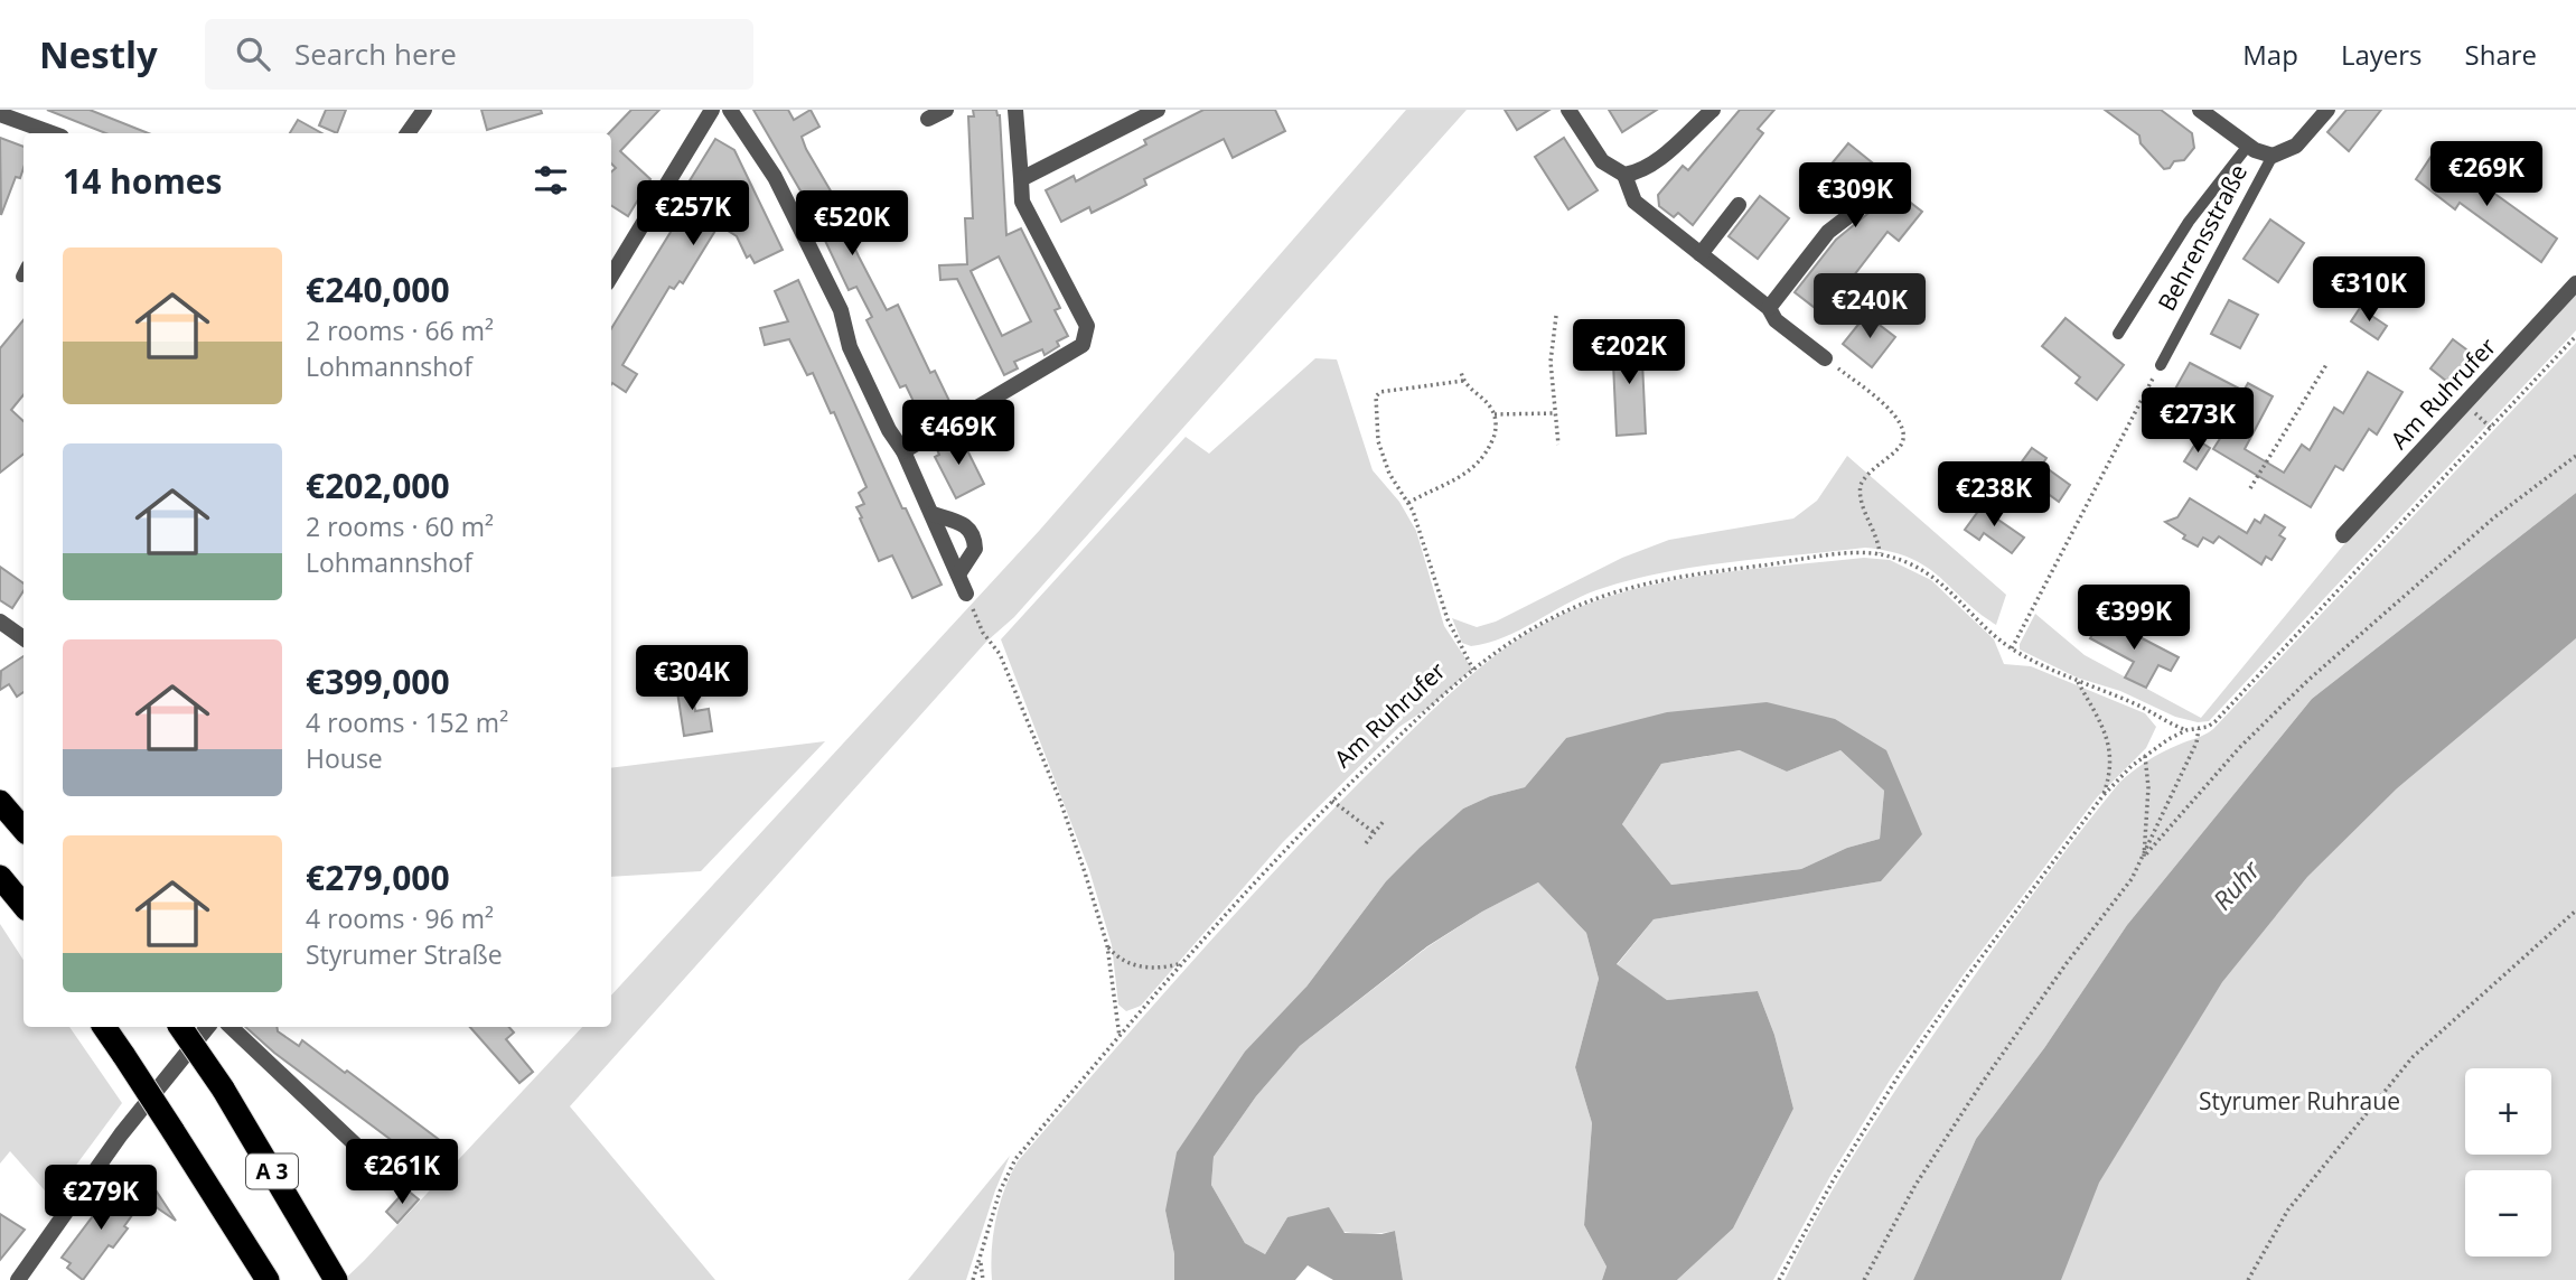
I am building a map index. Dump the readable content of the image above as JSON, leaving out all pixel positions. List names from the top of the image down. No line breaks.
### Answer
{"streets":{"highway":["A 3"],"street":["Behrensstraße","Am Ruhrufer"]},"water":["Ruhr"],"parks":["Styrumer Ruhraue"],"page":{"header":"Nestly","search":"Search here","nav":["Map","Layers","Share"],"heading":"14 homes","price":["€269K","€309K","€257K","€520K","€310K","€240K","€202K","€273K","€469K","€238K","€399K","€304K","€261K","€279K"],"list":[{"name":"€240,000","note":"2 rooms · 66 m² · Lohmannshof"},{"name":"€202,000","note":"2 rooms · 60 m² · Lohmannshof"},{"name":"€399,000","note":"4 rooms · 152 m² · House"},{"name":"€279,000","note":"4 rooms · 96 m² · Styrumer Straße"}],"map_buttons":["+","−"]}}
